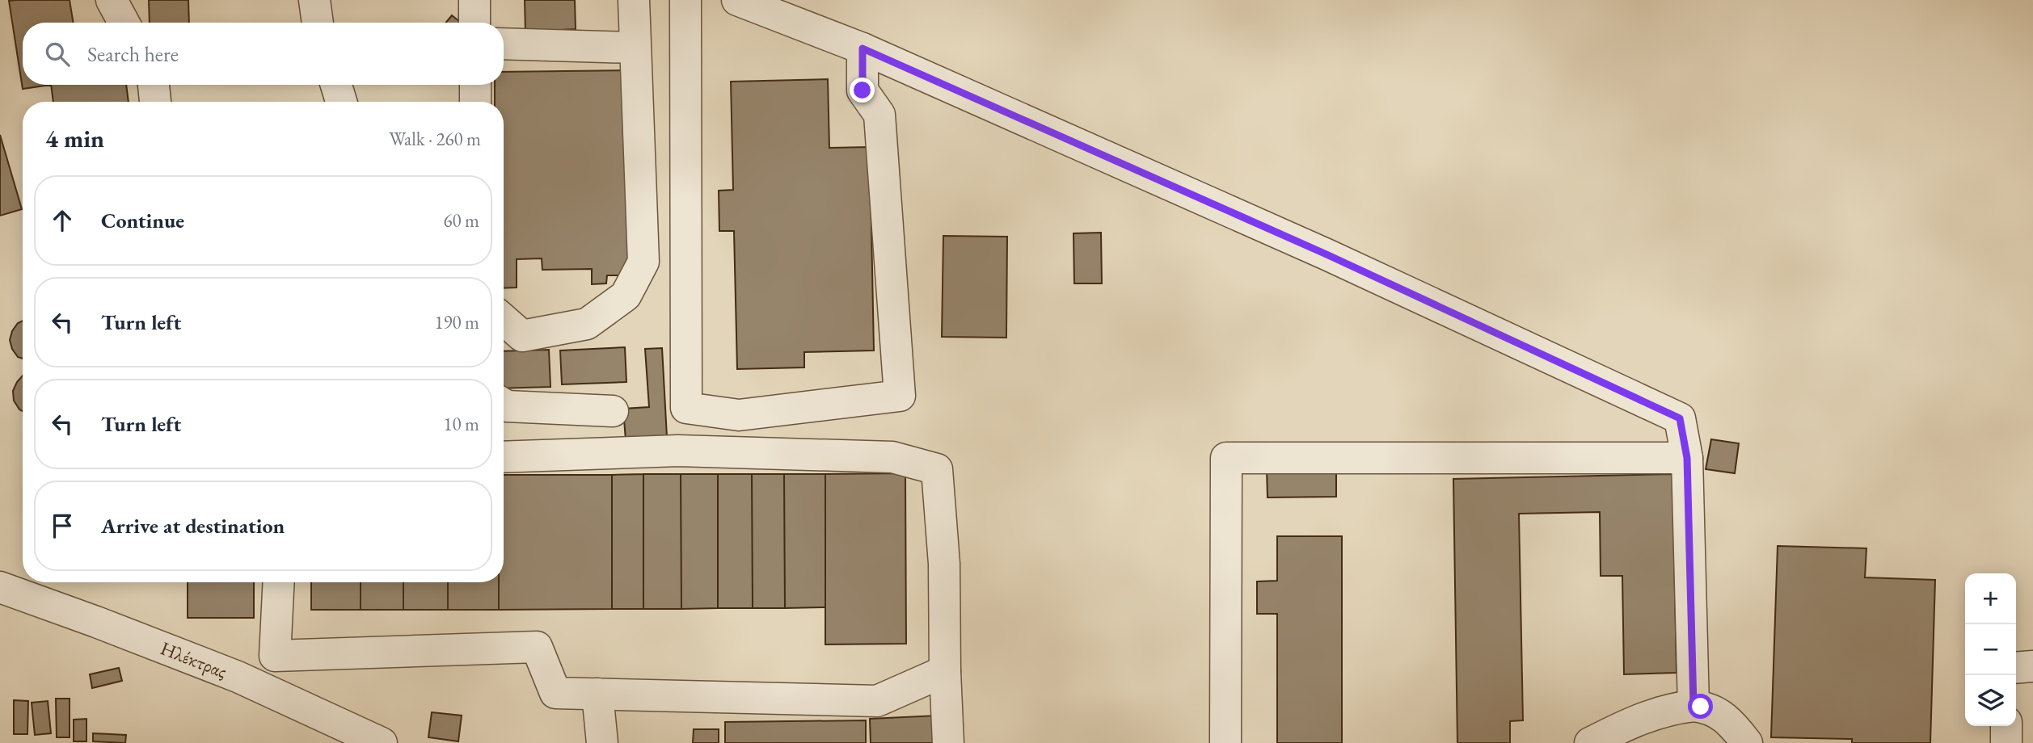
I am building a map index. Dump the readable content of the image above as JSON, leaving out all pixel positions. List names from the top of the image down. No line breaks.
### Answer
{"streets":{"street":["Ηλέκτρας"]},"page":{"search":"Search here","heading":["4 min","Walk · 260 m"],"list":[["Continue","60 m"],["Turn left","190 m"],["Turn left","10 m"],"Arrive at destination"],"map_buttons":["+","−"]}}
